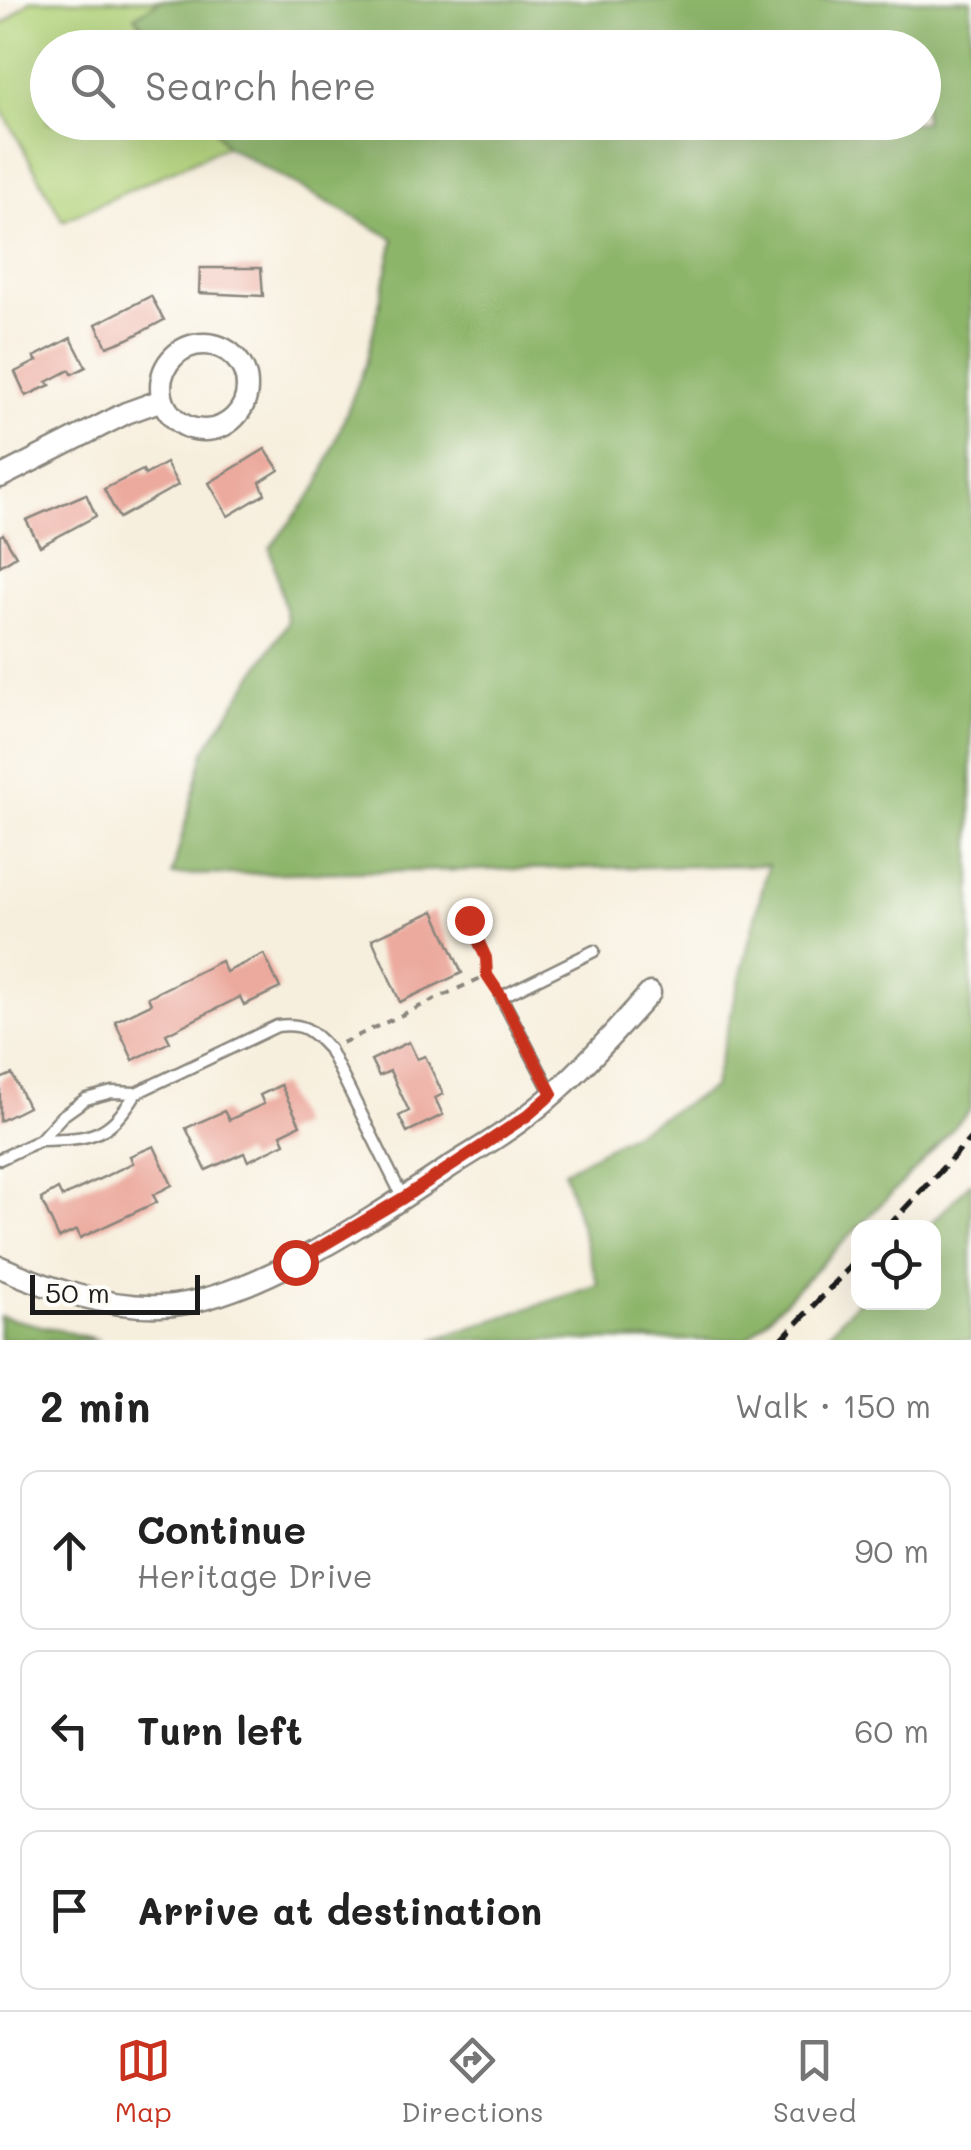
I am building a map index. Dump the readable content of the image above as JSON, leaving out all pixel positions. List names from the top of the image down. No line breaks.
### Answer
{"scale_bar":"50 m","page":{"search":"Search here","scale":"50 m","heading":["2 min","Walk · 150 m"],"list":[["Continue","Heritage Drive","90 m"],["Turn left","60 m"],"Arrive at destination"],"nav":["Map","Directions","Saved"]}}
